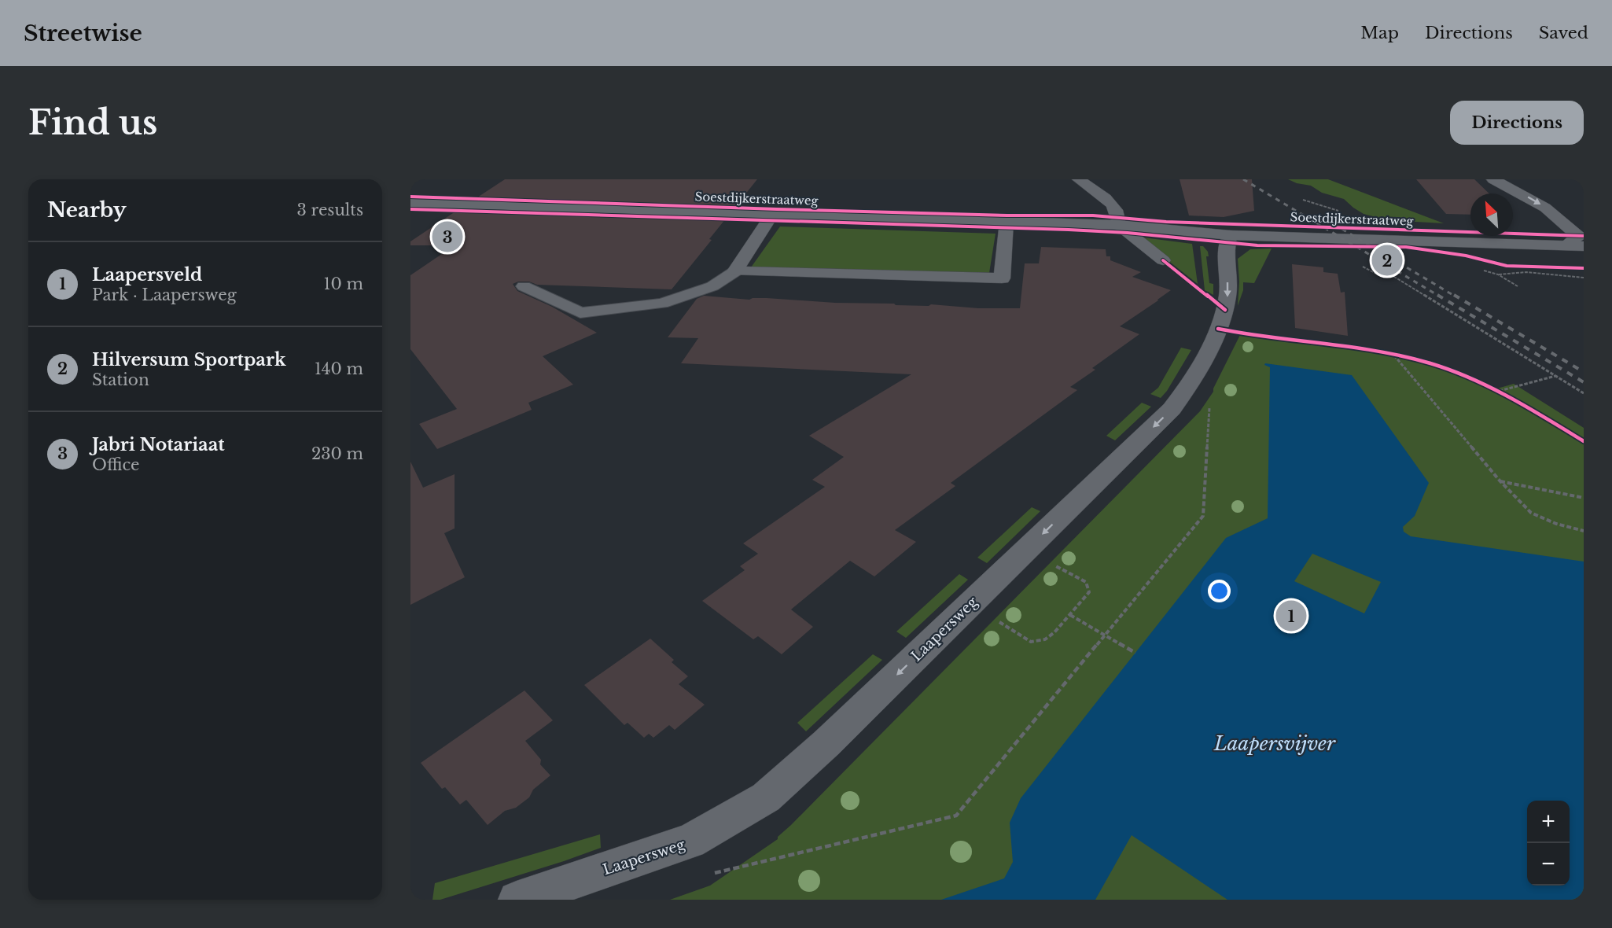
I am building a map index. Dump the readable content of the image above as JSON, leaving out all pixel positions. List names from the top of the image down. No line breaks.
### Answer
{"streets":{"street":["Soestdijkerstraatweg","Laapersweg"]},"crossings":[["Soestdijkerstraatweg","Laapersweg"]],"one_way":["Laapersweg"],"water":["Laapersvijver"],"north":"top left","page":{"header":"Streetwise","nav":["Map","Directions","Saved"],"buttons":"Directions","title":"Find us","heading":["Nearby","3 results"],"pins":["3","2","1"],"list":[{"mark":"1","name":"Laapersveld","note":"Park · Laapersweg","value":"10 m"},{"mark":"2","name":"Hilversum Sportpark","note":"Station","value":"140 m"},{"mark":"3","name":"Jabri Notariaat","note":"Office","value":"230 m"}],"map_buttons":["+","−"]}}
